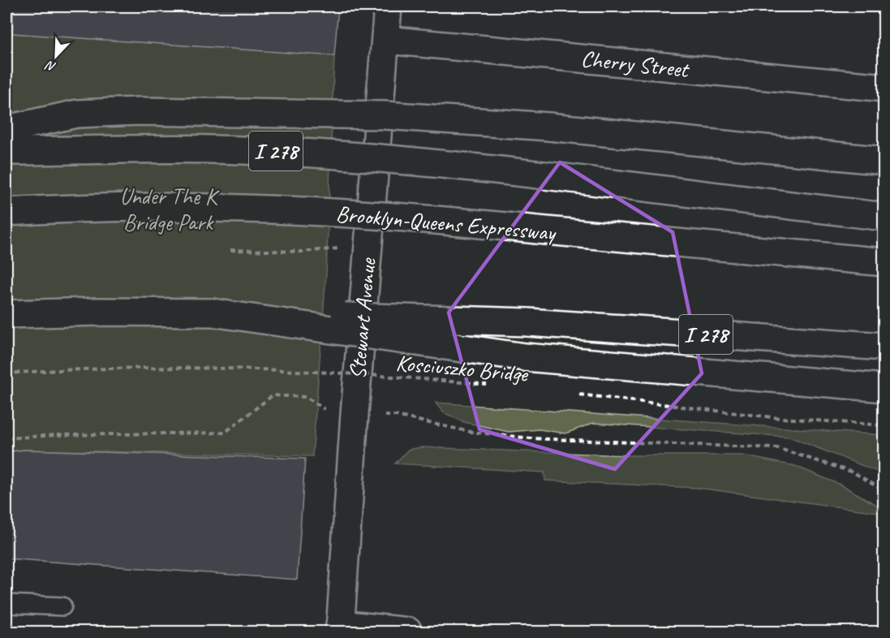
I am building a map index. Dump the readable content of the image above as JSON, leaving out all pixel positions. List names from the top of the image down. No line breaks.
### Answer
{"streets":{"main road":["Cherry Street","I 278","Brooklyn-Queens Expressway","Stewart Avenue"],"path":["Kosciuszko Bridge"]},"crossings":[["Cherry Street","Stewart Avenue"]],"parks":["Under The K Bridge Park"],"north":"bottom left"}
